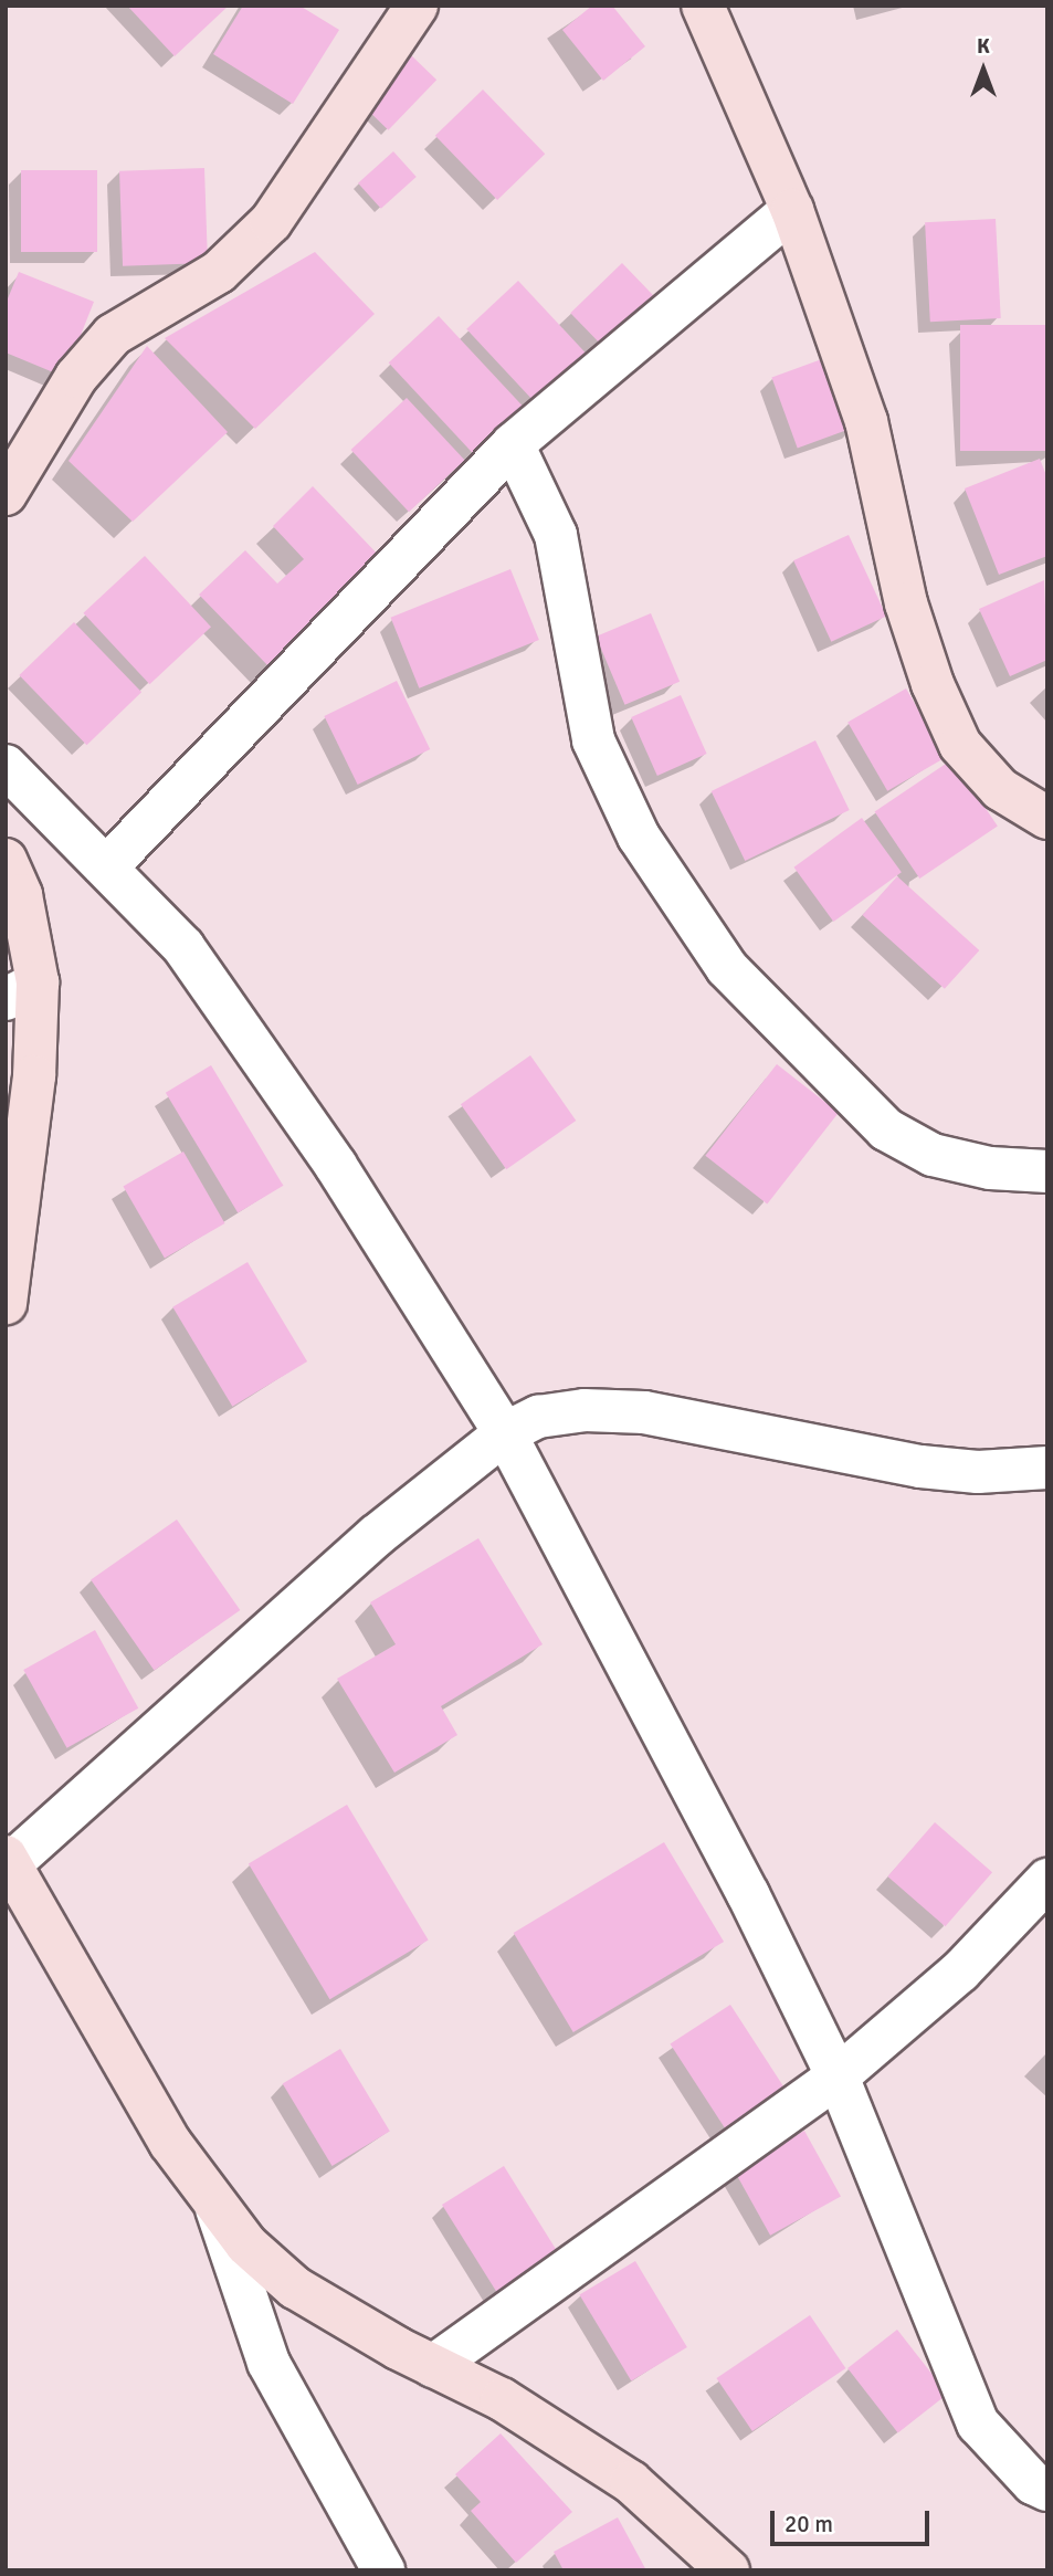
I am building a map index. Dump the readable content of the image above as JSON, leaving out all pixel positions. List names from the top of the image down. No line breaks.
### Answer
{"scale_bar":"20 m","north":"top"}
